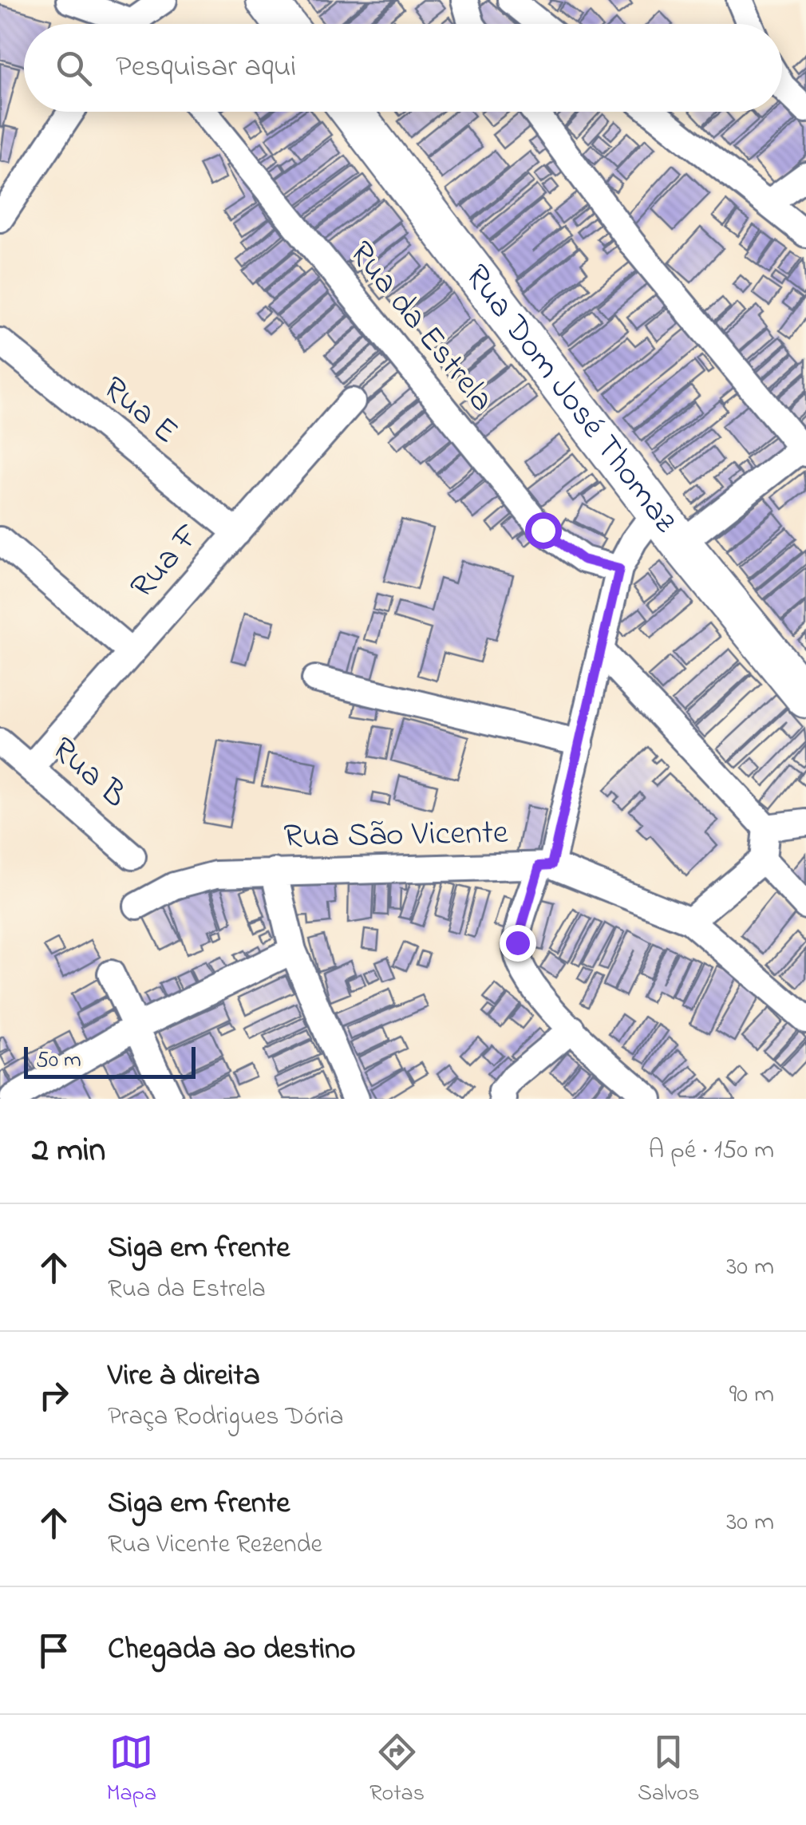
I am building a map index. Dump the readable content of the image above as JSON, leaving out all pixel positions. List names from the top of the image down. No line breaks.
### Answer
{"streets":{"main road":["Rua Dom José Thomaz"],"street":["Rua da Estrela","Rua E","Rua F","Rua B","Rua São Vicente"]},"crossings":[["Rua E","Rua F"],["Rua F","Rua B"]],"scale_bar":"50 m","page":{"search":"Pesquisar aqui","scale":"50 m","heading":["2 min","A pé · 150 m"],"list":[["Siga em frente","Rua da Estrela","30 m"],["Vire à direita","Praça Rodrigues Dória","90 m"],["Siga em frente","Rua Vicente Rezende","30 m"],"Chegada ao destino"],"nav":["Mapa","Rotas","Salvos"]}}
